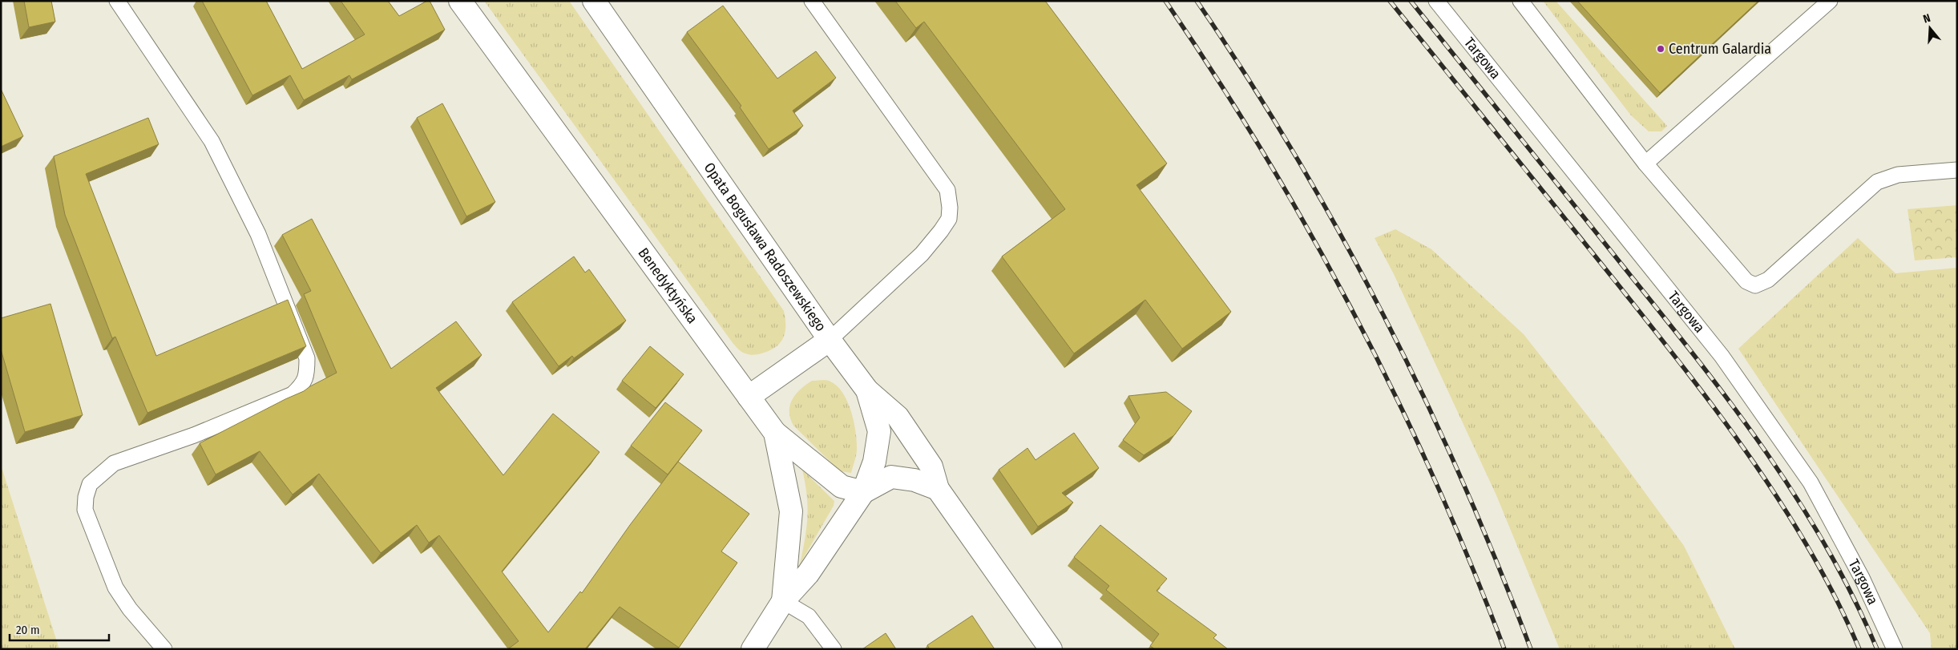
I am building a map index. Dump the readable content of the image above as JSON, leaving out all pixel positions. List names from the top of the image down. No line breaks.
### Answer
{"streets":{"street":["Opata Bogusława Radoszewskiego","Benedyktyńska"],"lane":["Targowa"]},"crossings":[["Opata Bogusława Radoszewskiego","Benedyktyńska"]],"places":["Centrum Galardia"],"scale_bar":"20 m","north":"top"}
